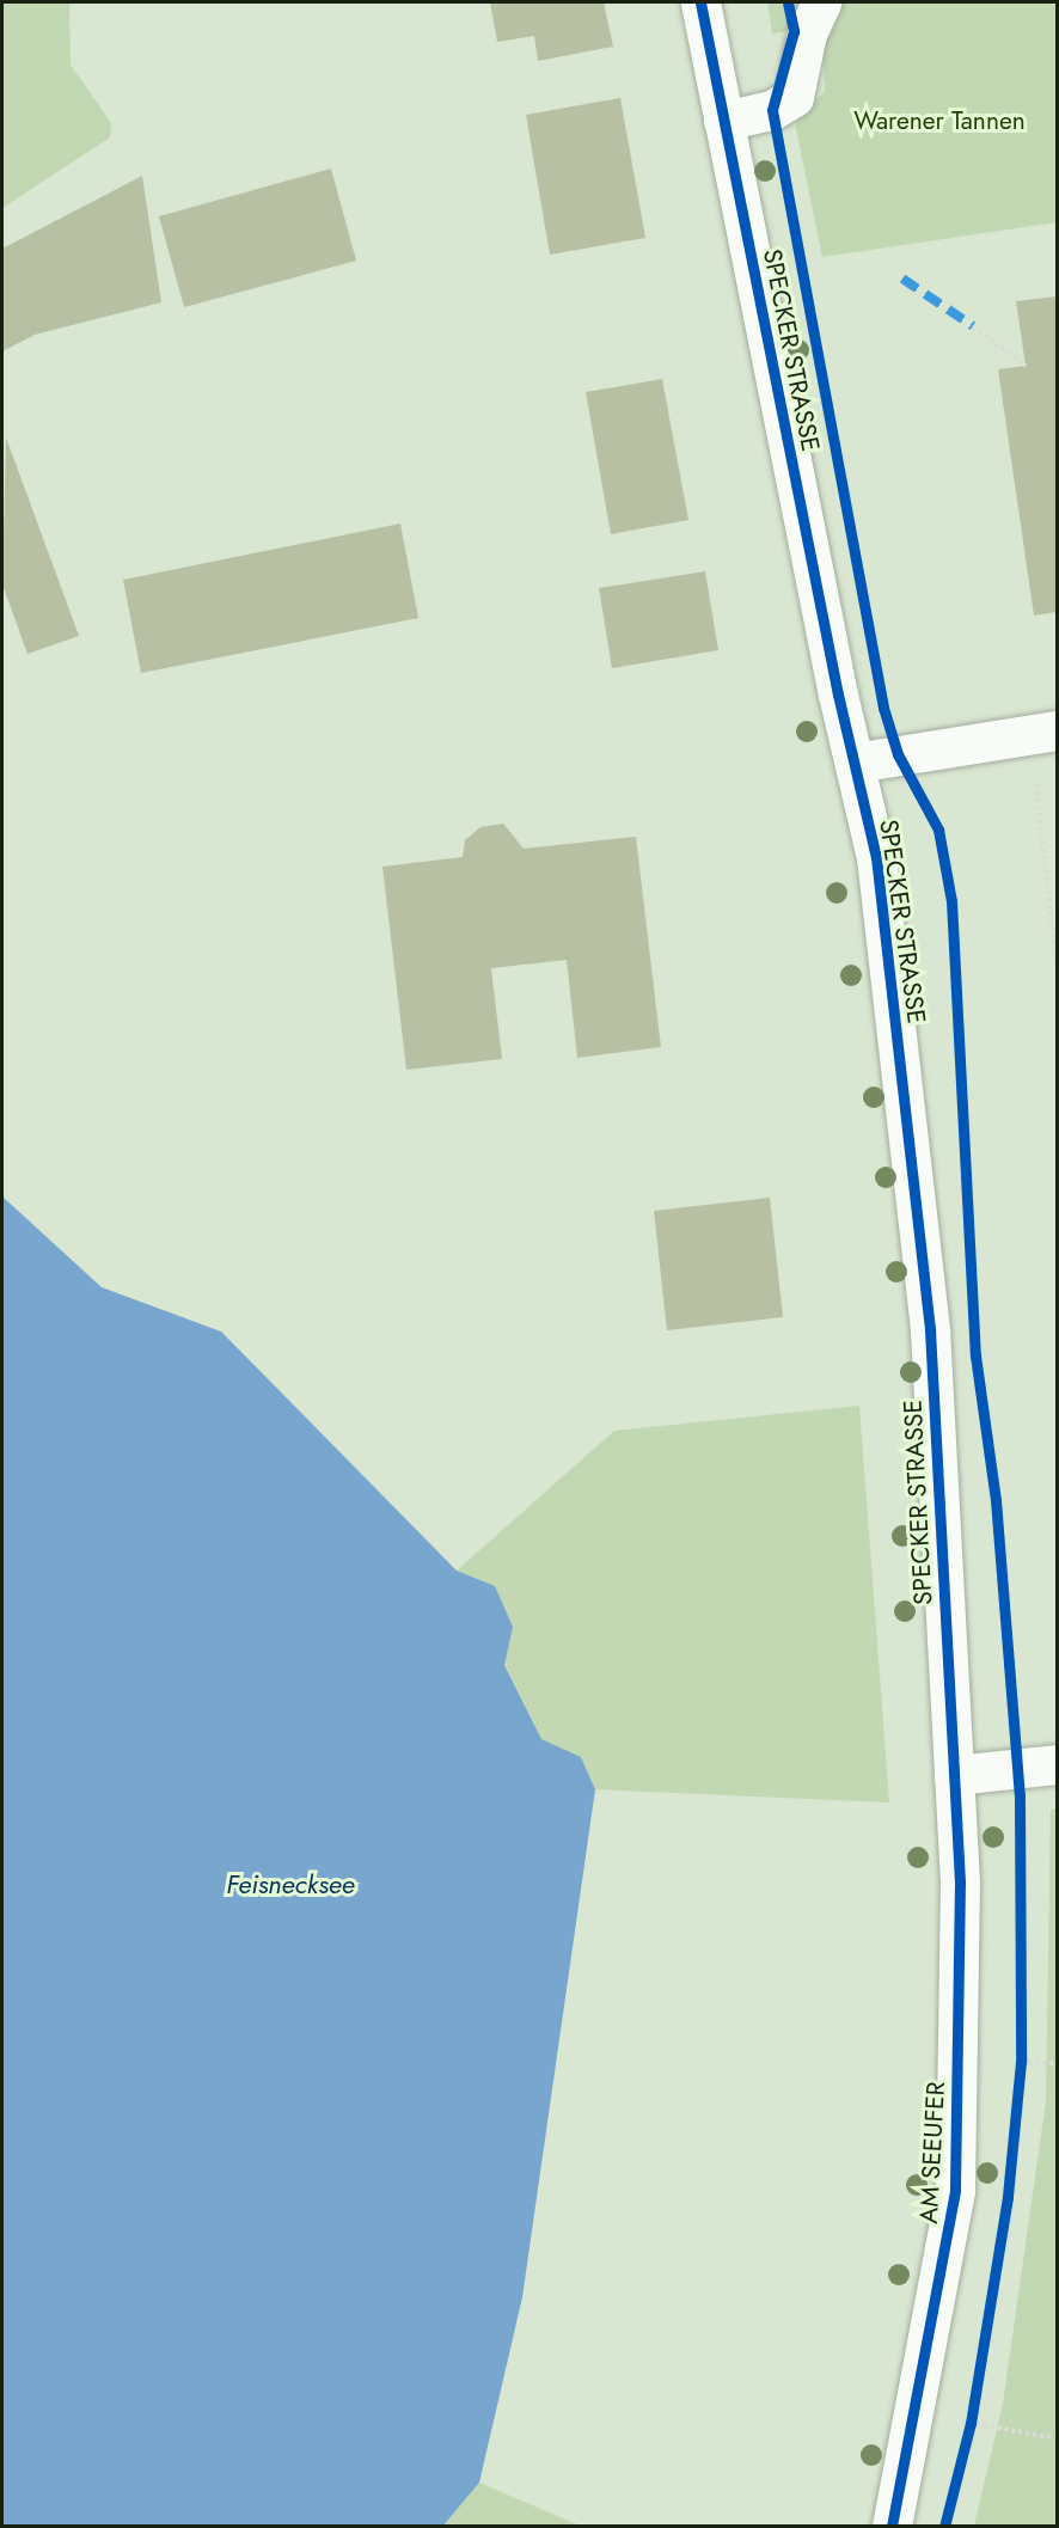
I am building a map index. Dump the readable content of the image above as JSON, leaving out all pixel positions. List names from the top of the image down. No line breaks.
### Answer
{"streets":{"street":["SPECKER STRASSE","AM SEEUFER"]},"crossings":[["SPECKER STRASSE","AM SEEUFER"]],"water":["Feisnecksee"],"parks":["Warener Tannen"]}
